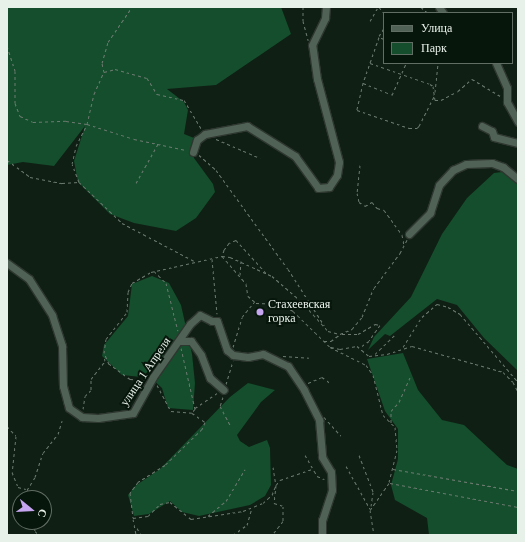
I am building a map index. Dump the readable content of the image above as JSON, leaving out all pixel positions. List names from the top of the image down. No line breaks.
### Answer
{"streets":{"street":["улица 1 Апреля"]},"places":["Стахеевская горка"],"legend":["Улица","Парк"],"north":"right"}
